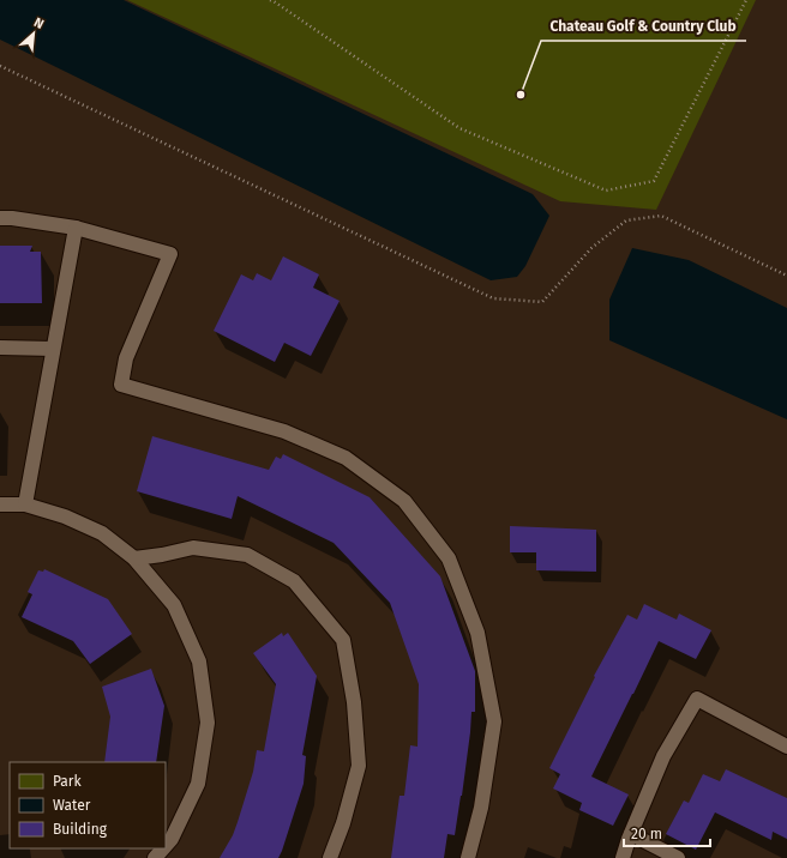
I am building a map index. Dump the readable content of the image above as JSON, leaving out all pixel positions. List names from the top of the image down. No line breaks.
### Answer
{"places":["Chateau Golf & Country Club"],"legend":["Park","Water","Building"],"scale_bar":"20 m","north":"top right"}
